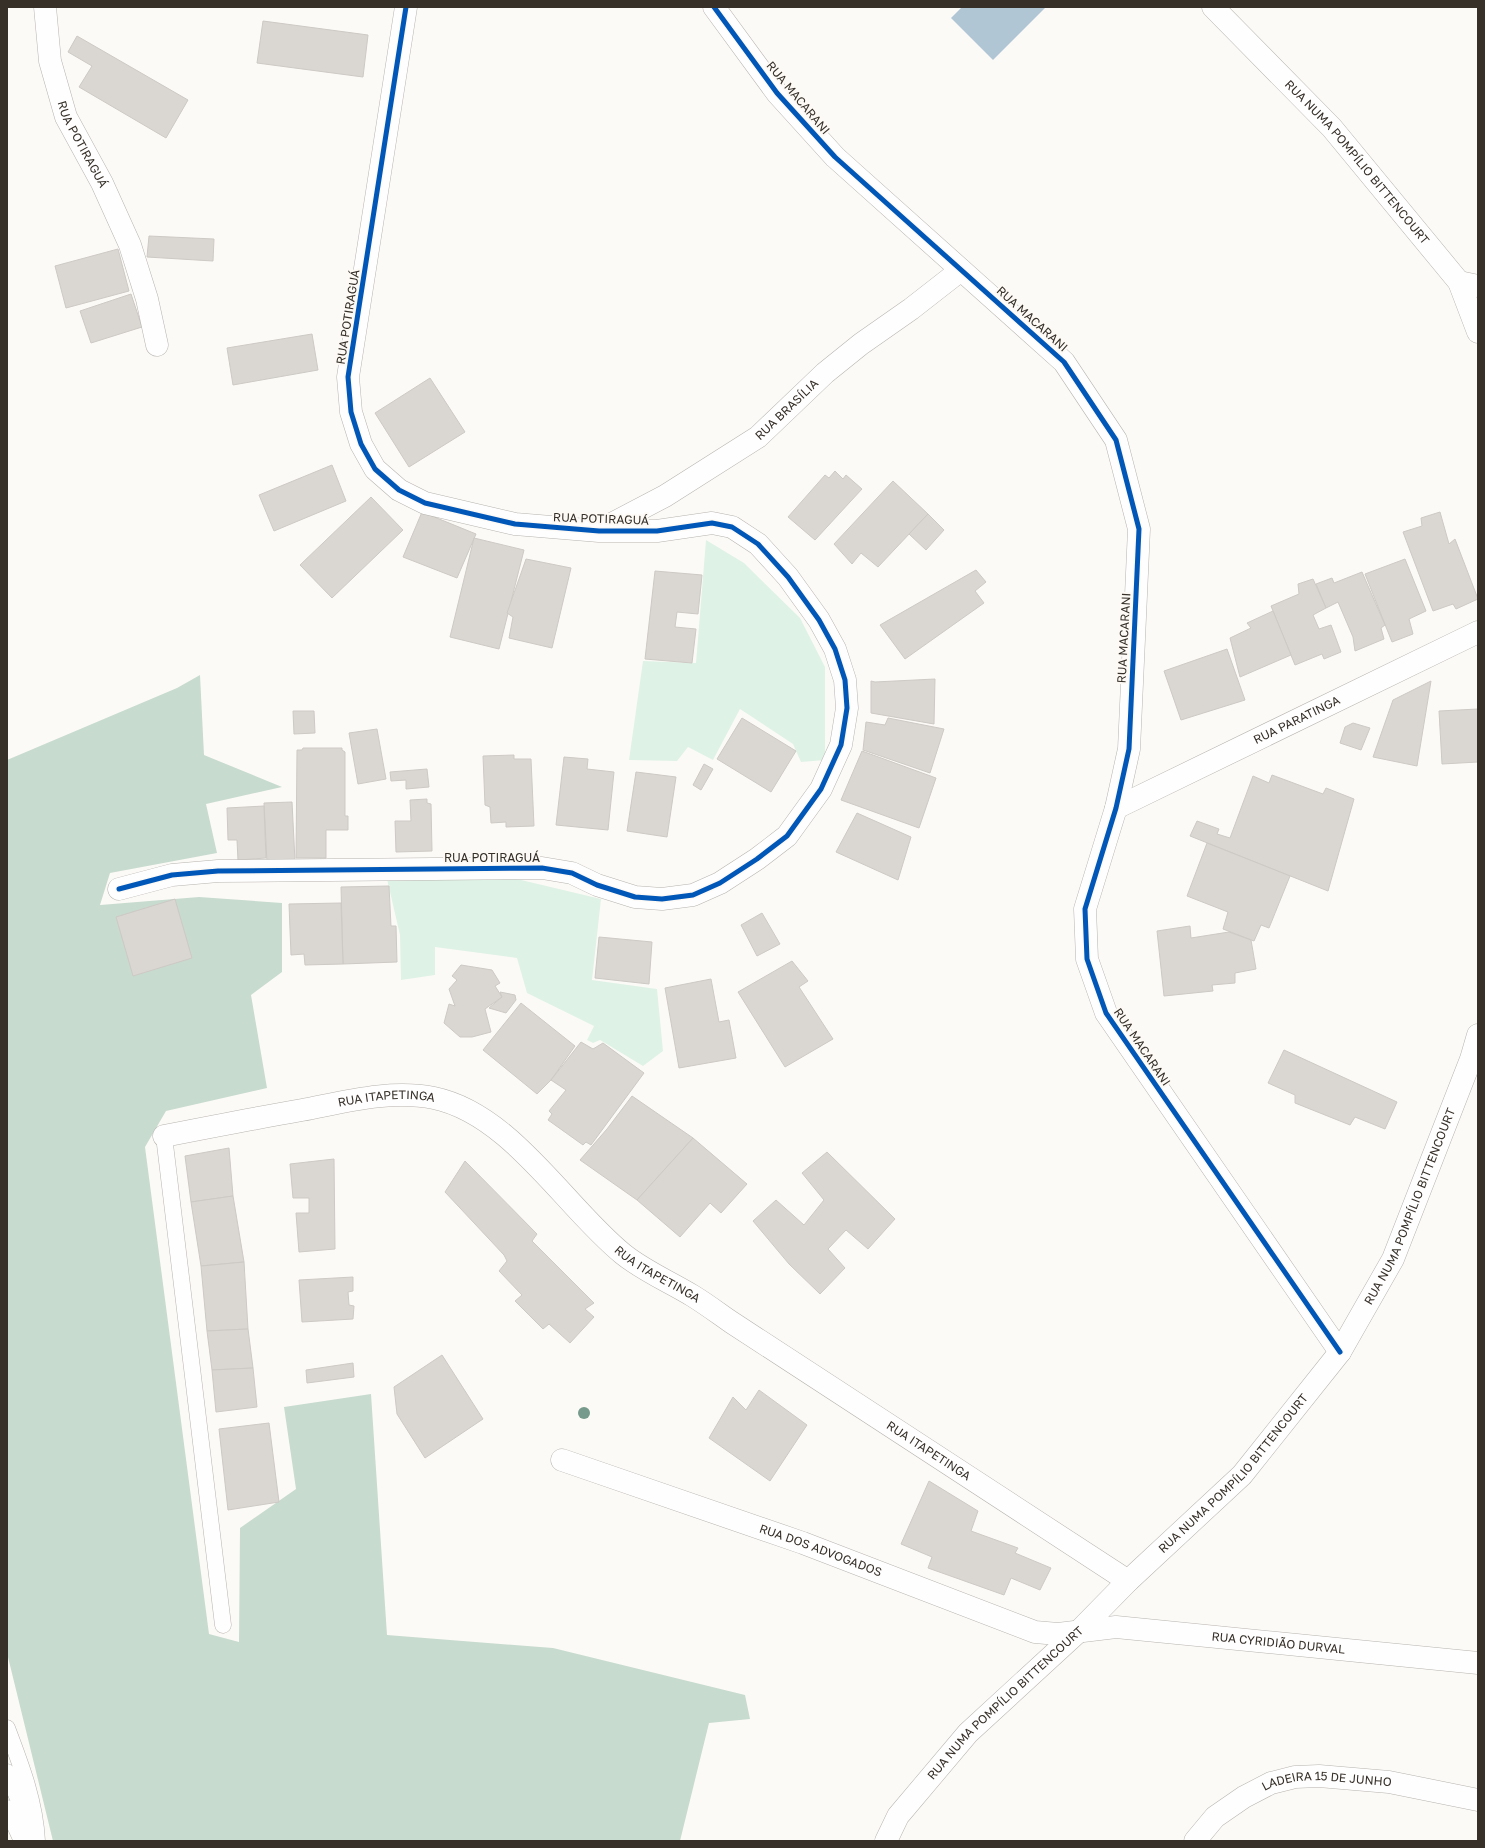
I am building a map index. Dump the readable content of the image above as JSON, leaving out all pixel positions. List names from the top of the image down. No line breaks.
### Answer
{"streets":{"street":["RUA MACARANI","RUA POTIRAGUÁ","RUA NUMA POMPÍLIO BITTENCOURT","RUA BRASÍLIA","RUA PARATINGA","RUA ITAPETINGA","RUA DOS ADVOGADOS","RUA CYRIDIÃO DURVAL","LADEIRA 15 DE JUNHO"]},"crossings":[["RUA MACARANI","RUA NUMA POMPÍLIO BITTENCOURT"],["RUA MACARANI","RUA BRASÍLIA"],["RUA MACARANI","RUA PARATINGA"],["RUA POTIRAGUÁ","RUA BRASÍLIA"],["RUA NUMA POMPÍLIO BITTENCOURT","RUA ITAPETINGA"],["RUA NUMA POMPÍLIO BITTENCOURT","RUA DOS ADVOGADOS"],["RUA NUMA POMPÍLIO BITTENCOURT","RUA CYRIDIÃO DURVAL"],["RUA DOS ADVOGADOS","RUA CYRIDIÃO DURVAL"]]}
